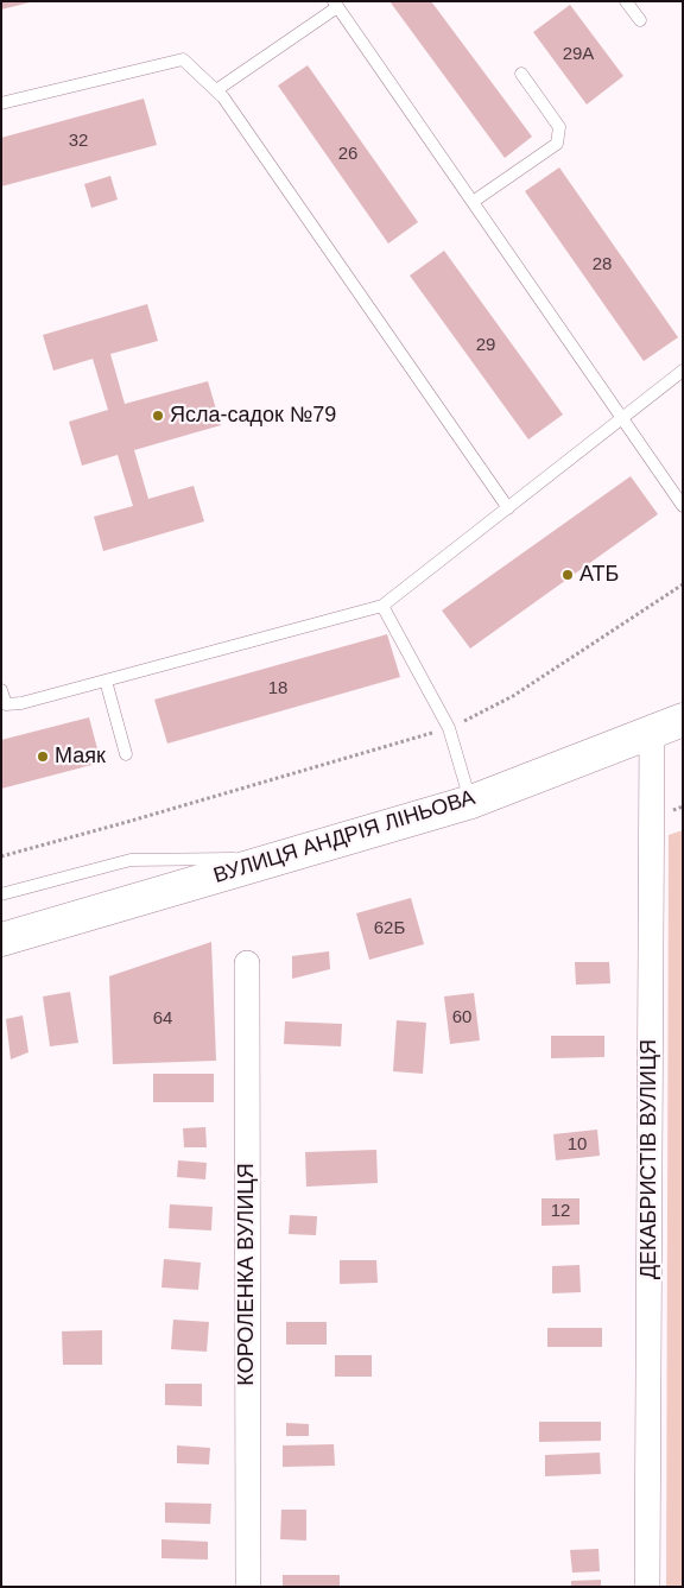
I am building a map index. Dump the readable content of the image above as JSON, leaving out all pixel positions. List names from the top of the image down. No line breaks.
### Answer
{"streets":{"main road":["ВУЛИЦЯ АНДРІЯ ЛІНЬОВА"],"street":["ДЕКАБРИСТІВ ВУЛИЦЯ","КОРОЛЕНКА ВУЛИЦЯ"]},"crossings":[["ВУЛИЦЯ АНДРІЯ ЛІНЬОВА","ДЕКАБРИСТІВ ВУЛИЦЯ"]],"places":["Ясла-садок №79","АТБ","Маяк"],"house_numbers":["29А","32","26","28","29","18","62Б","60","64","10","12"]}
